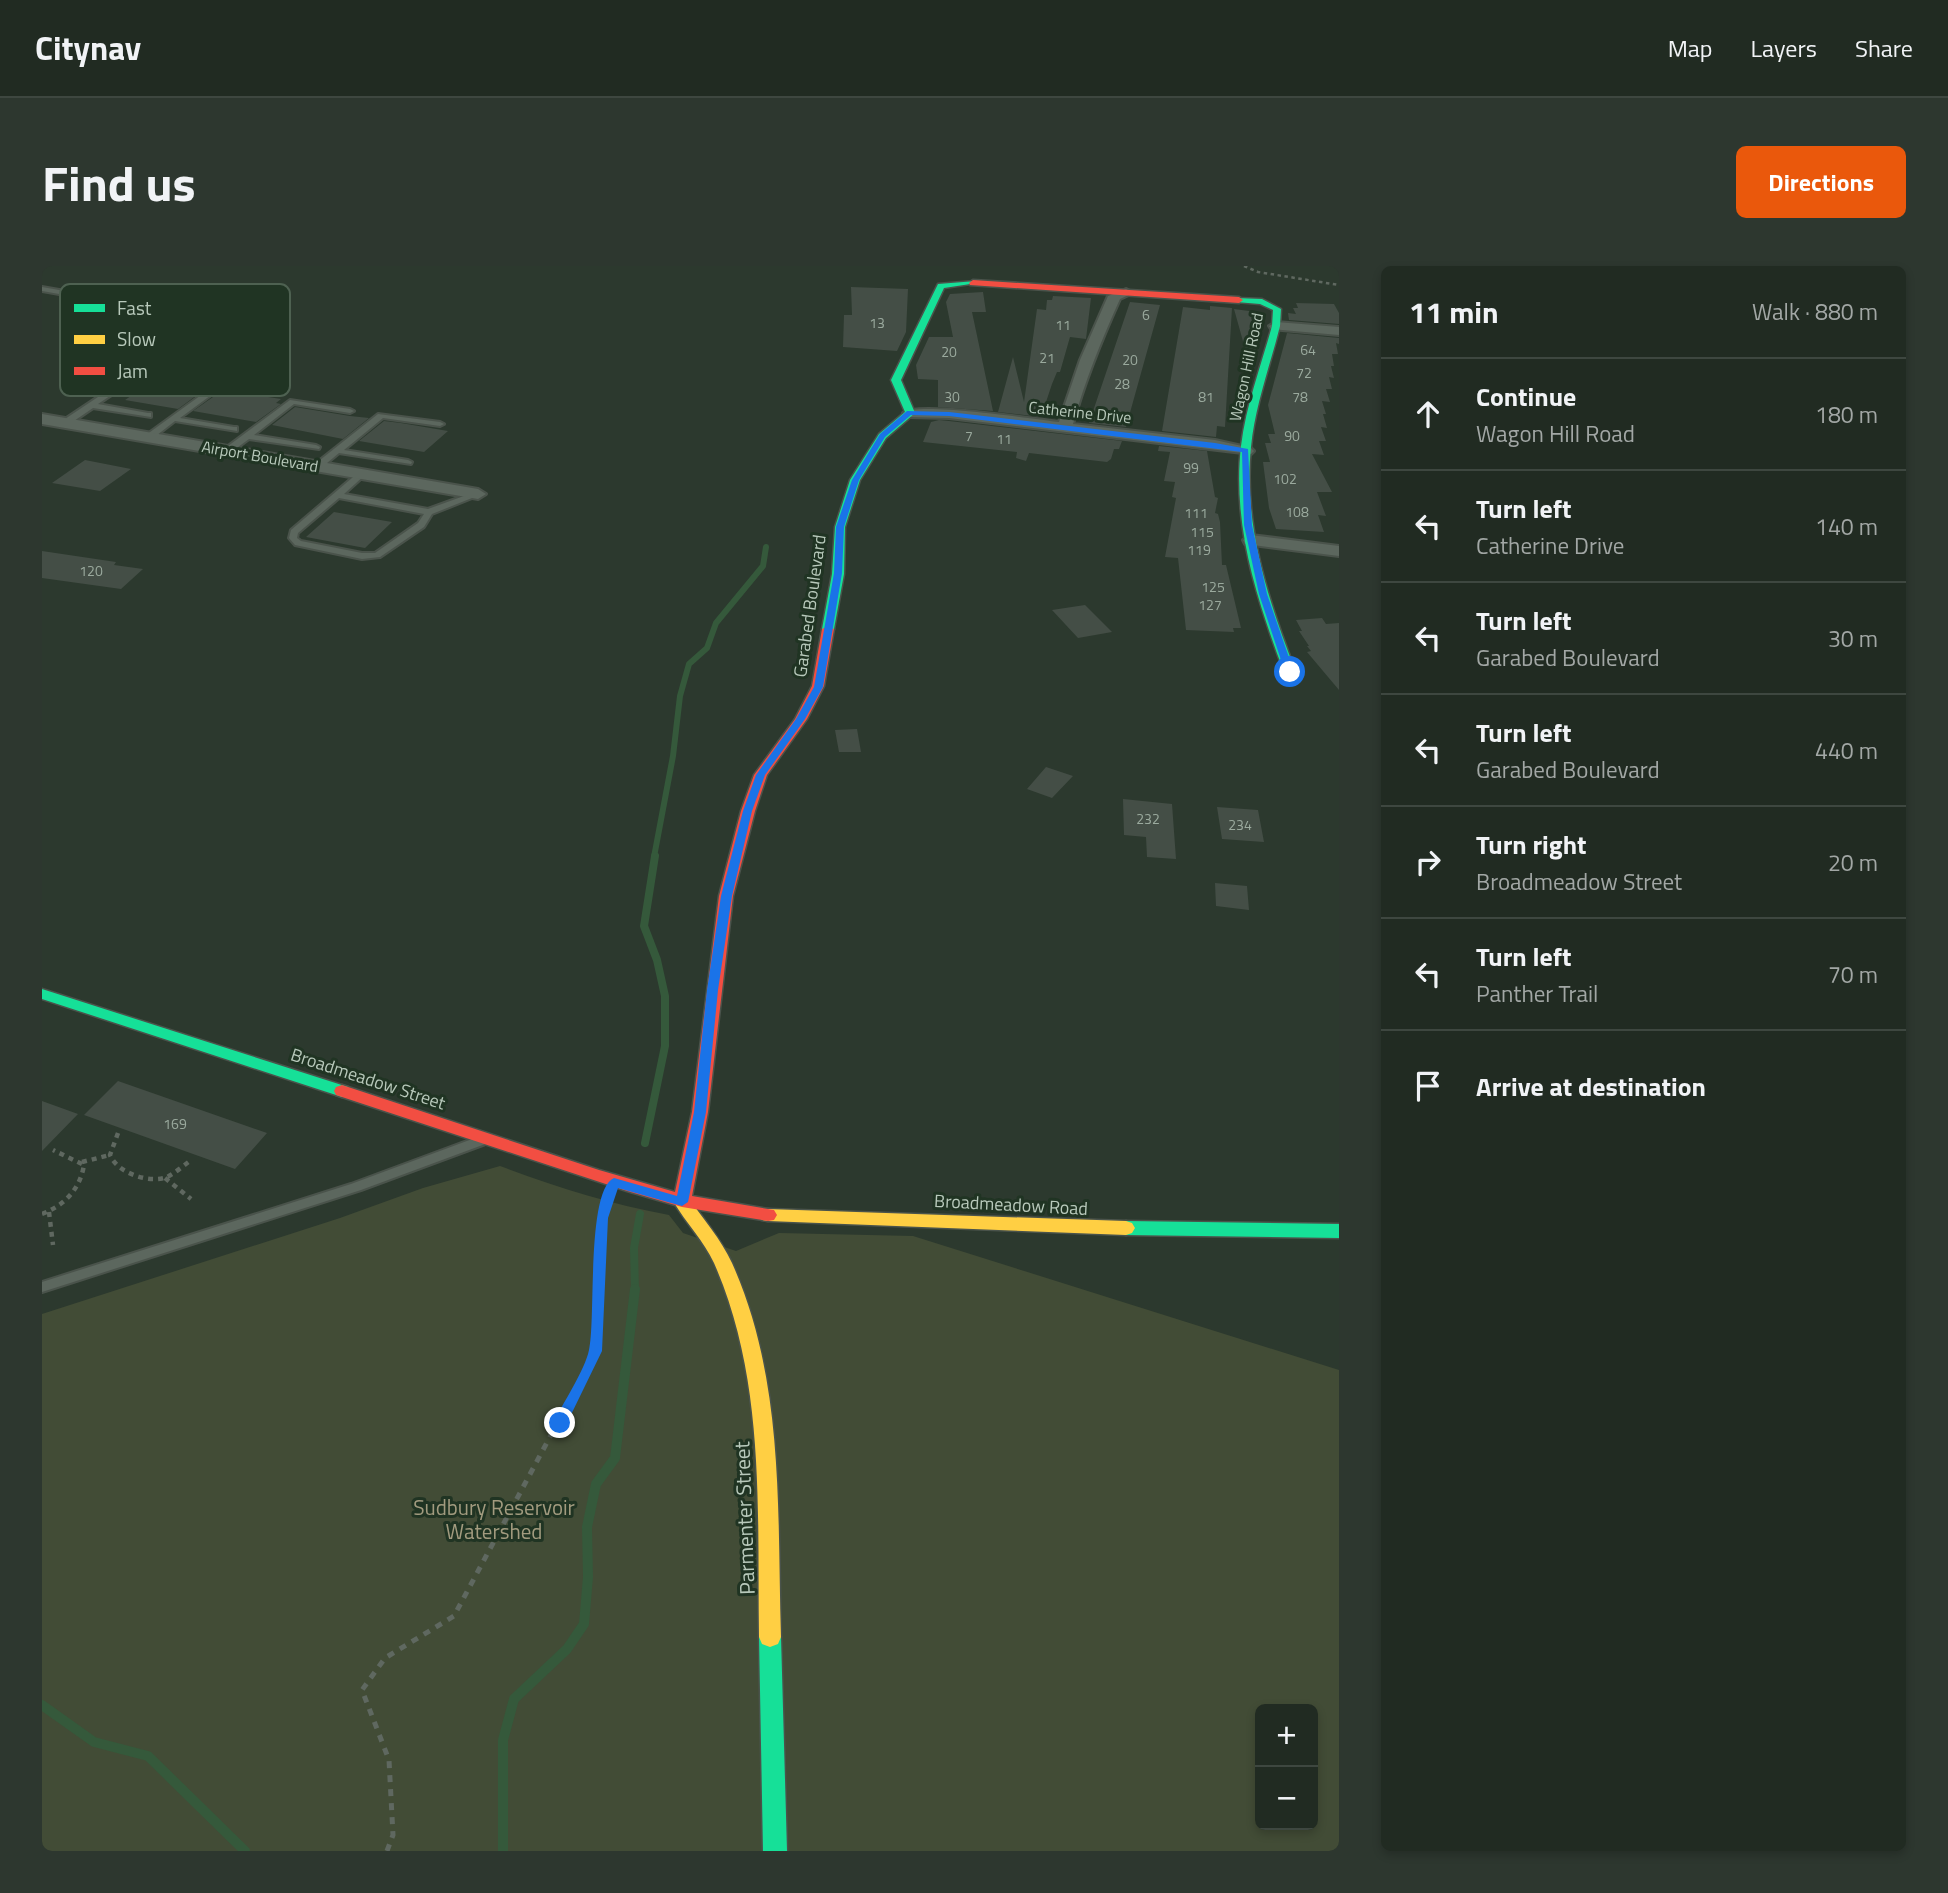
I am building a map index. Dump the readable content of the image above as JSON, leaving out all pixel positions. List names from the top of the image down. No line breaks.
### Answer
{"streets":{"street":["Wagon Hill Road","Catherine Drive","Airport Boulevard","Garabed Boulevard","Broadmeadow Street","Broadmeadow Road","Parmenter Street"]},"crossings":[["Wagon Hill Road","Catherine Drive"],["Wagon Hill Road","Garabed Boulevard"],["Catherine Drive","Garabed Boulevard"],["Garabed Boulevard","Broadmeadow Street"],["Garabed Boulevard","Broadmeadow Road"],["Garabed Boulevard","Parmenter Street"],["Broadmeadow Street","Broadmeadow Road"],["Broadmeadow Street","Parmenter Street"],["Broadmeadow Road","Parmenter Street"]],"parks":["Sudbury Reservoir Watershed"],"house_numbers":["6","13","11","64","20","21","20","72","28","30","81","78","7","90","11","99","102","108","111","115","119","120","125","127","232","234","169"],"legend":["Fast","Slow","Jam"],"page":{"header":"Citynav","nav":["Map","Layers","Share"],"title":"Find us","buttons":"Directions","heading":["11 min","Walk · 880 m"],"list":[["Continue","Wagon Hill Road","180 m"],["Turn left","Catherine Drive","140 m"],["Turn left","Garabed Boulevard","30 m"],["Turn left","Garabed Boulevard","440 m"],["Turn right","Broadmeadow Street","20 m"],["Turn left","Panther Trail","70 m"],"Arrive at destination"],"map_buttons":["+","−"]}}
